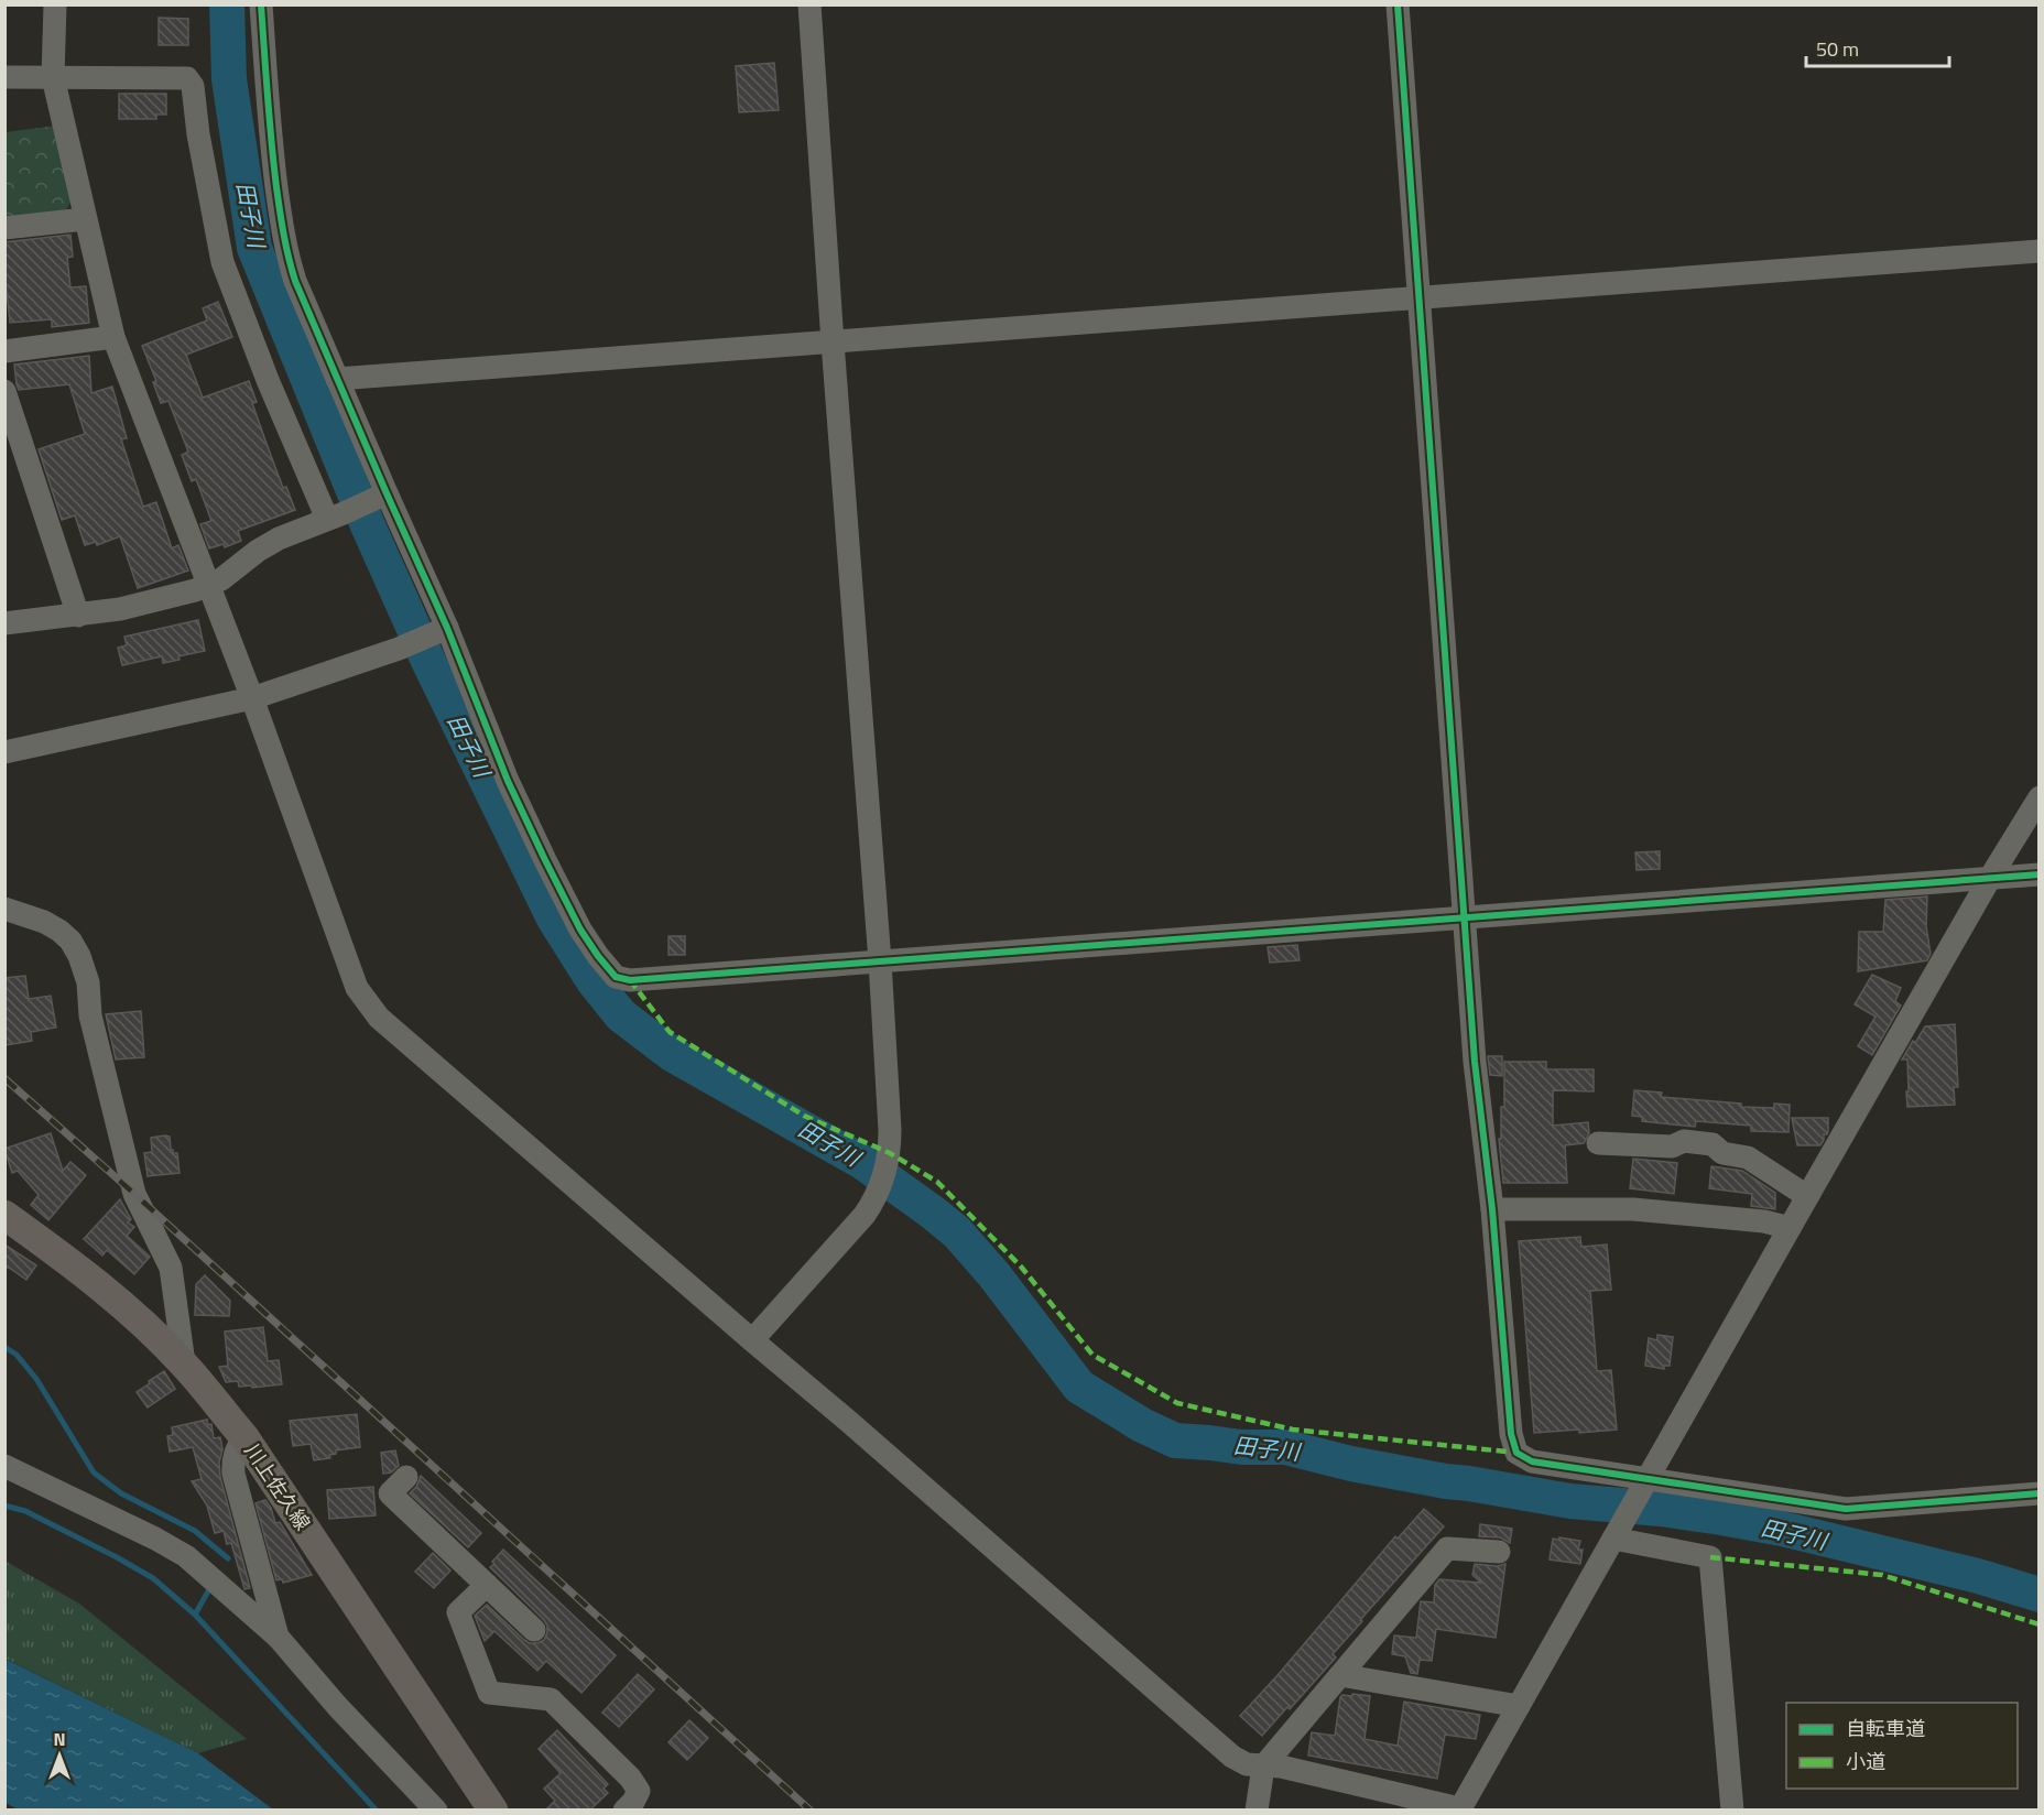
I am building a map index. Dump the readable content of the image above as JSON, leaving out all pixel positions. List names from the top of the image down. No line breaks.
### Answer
{"streets":{"main road":["川上佐久線"]},"water":["田子川"],"legend":["自転車道","小道"],"scale_bar":"50 m","north":"top"}
